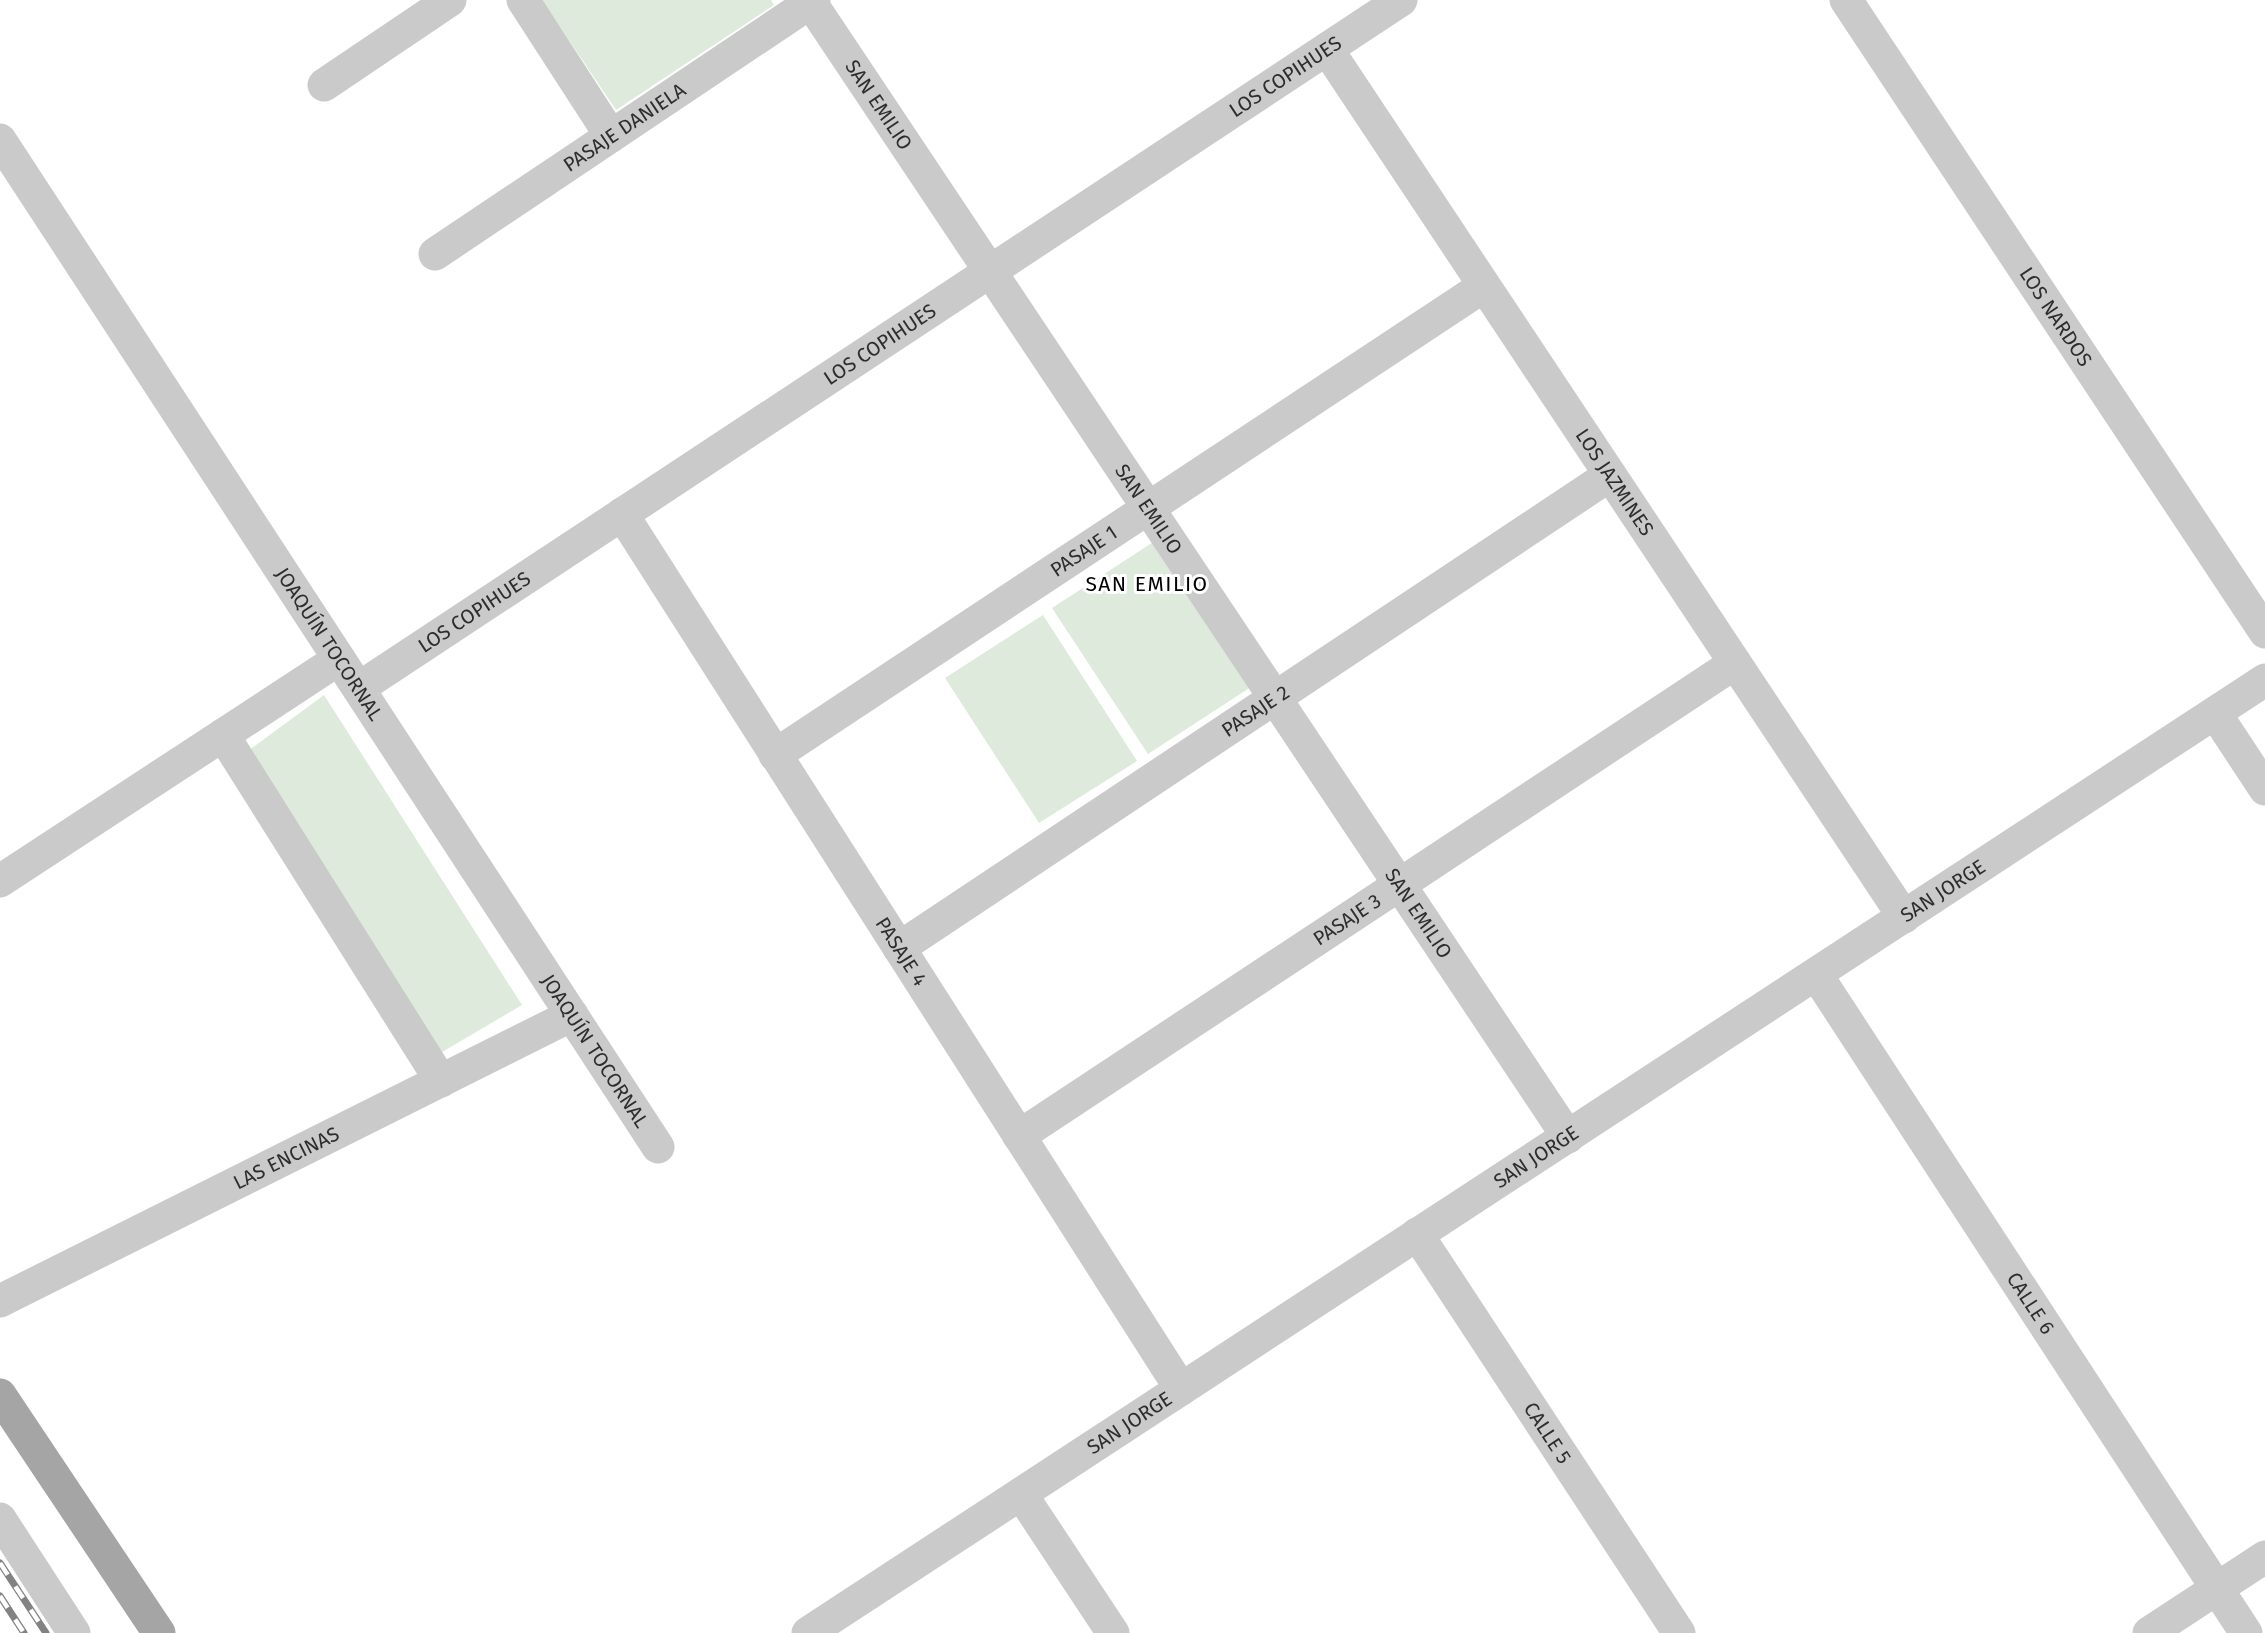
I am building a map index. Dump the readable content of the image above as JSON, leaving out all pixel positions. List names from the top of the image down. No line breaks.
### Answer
{"streets":{"street":["LOS COPIHUES","SAN EMILIO","PASAJE DANIELA","LOS NARDOS","LOS JAZMINES","PASAJE 1","JOAQUÍN TOCORNAL","PASAJE 2","SAN JORGE","PASAJE 3","PASAJE 4","LAS ENCINAS","CALLE 6","CALLE 5"]},"crossings":[["LOS COPIHUES","SAN EMILIO"],["LOS COPIHUES","LOS JAZMINES"],["LOS COPIHUES","JOAQUÍN TOCORNAL"],["LOS COPIHUES","PASAJE 4"],["SAN EMILIO","PASAJE DANIELA"],["SAN EMILIO","PASAJE 1"],["SAN EMILIO","PASAJE 2"],["SAN EMILIO","SAN JORGE"],["SAN EMILIO","PASAJE 3"],["LOS JAZMINES","PASAJE 1"],["LOS JAZMINES","PASAJE 2"],["LOS JAZMINES","SAN JORGE"],["LOS JAZMINES","PASAJE 3"],["PASAJE 1","PASAJE 4"],["JOAQUÍN TOCORNAL","LAS ENCINAS"],["PASAJE 2","PASAJE 4"],["SAN JORGE","PASAJE 4"],["SAN JORGE","CALLE 6"],["SAN JORGE","CALLE 5"],["PASAJE 3","PASAJE 4"]],"districts":["SAN EMILIO"]}
